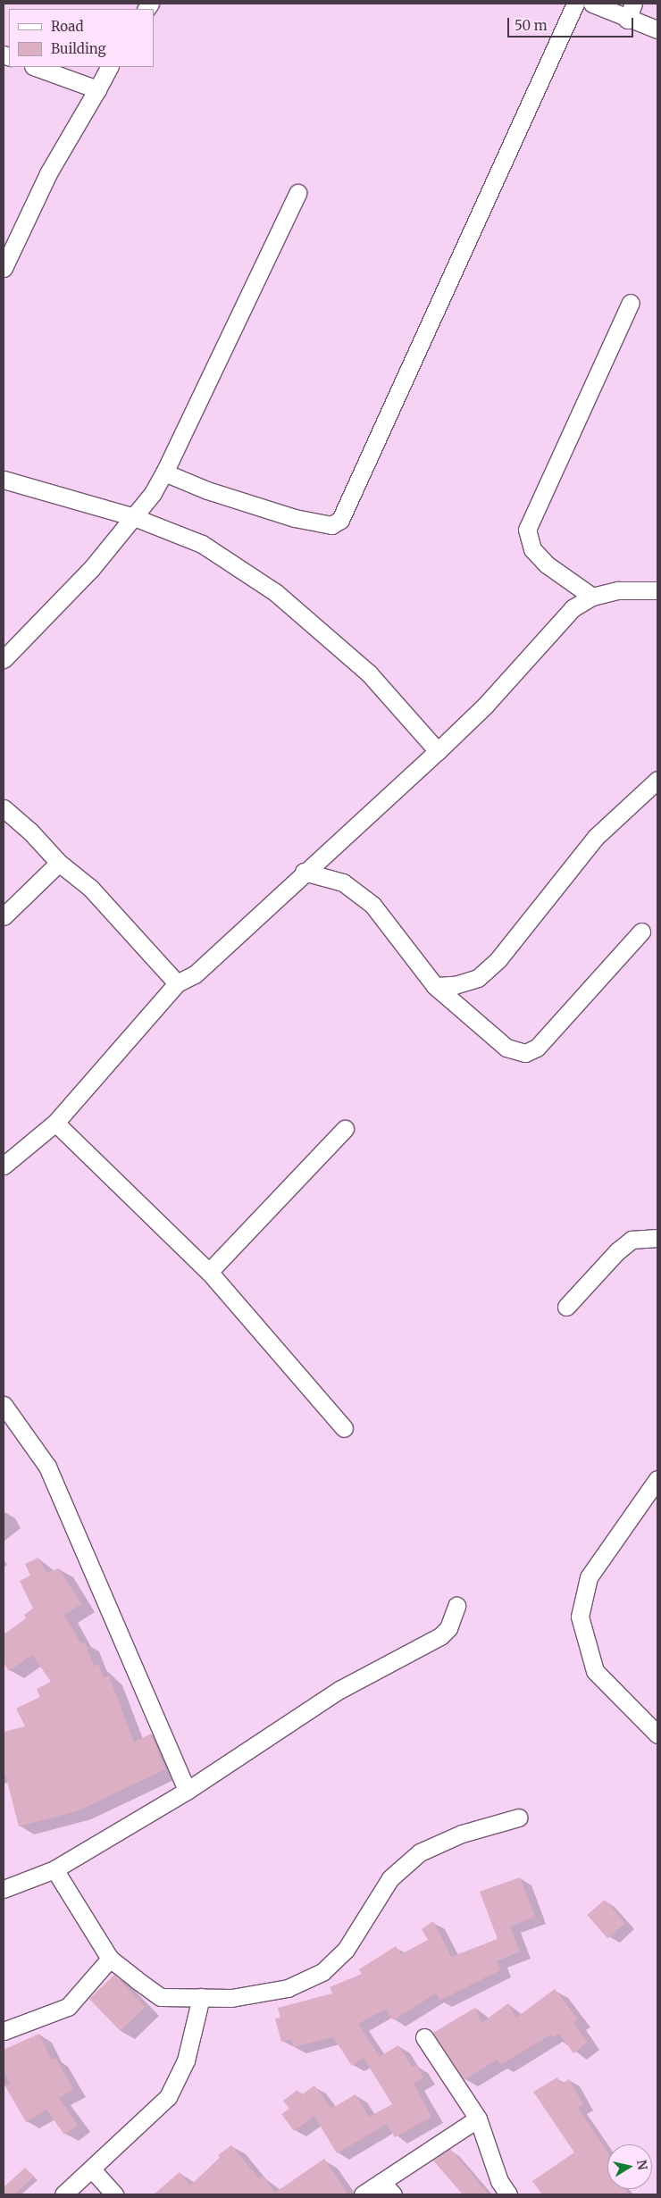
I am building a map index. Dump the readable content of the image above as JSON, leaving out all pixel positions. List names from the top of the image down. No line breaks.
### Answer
{"legend":["Road","Building"],"scale_bar":"50 m","north":"right"}
